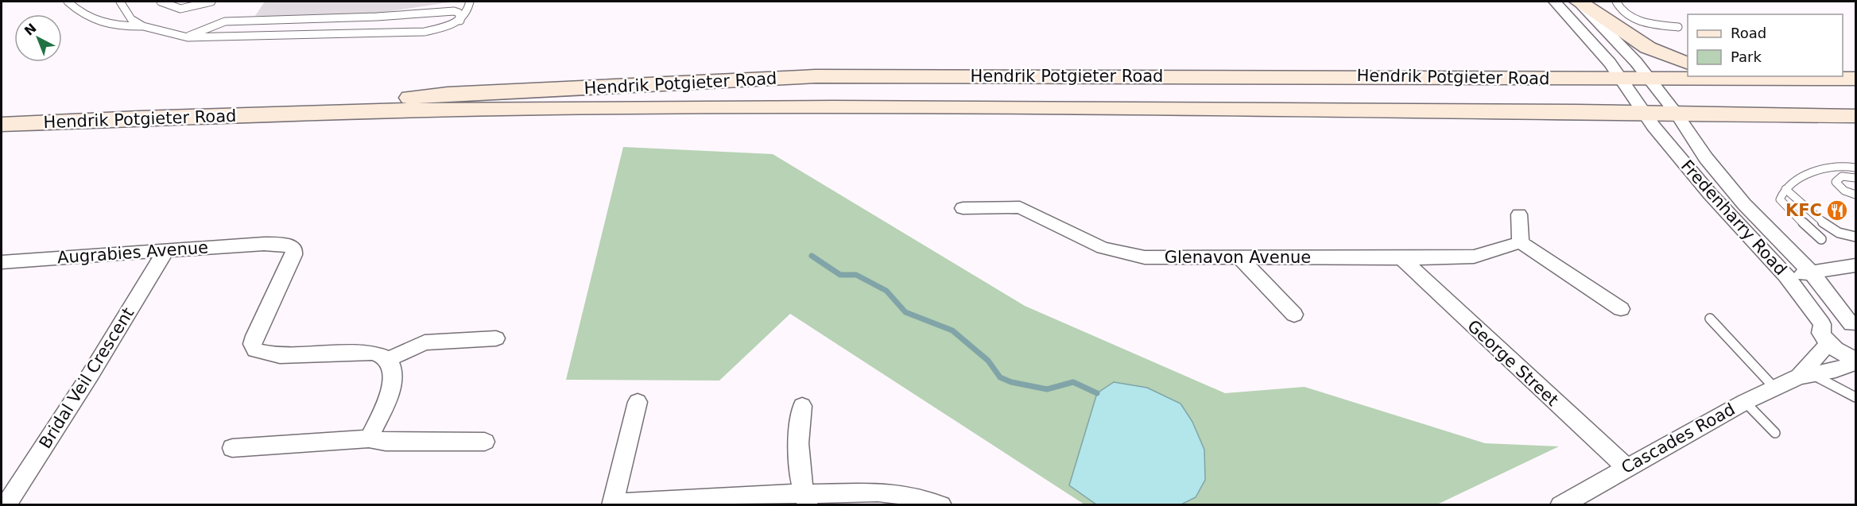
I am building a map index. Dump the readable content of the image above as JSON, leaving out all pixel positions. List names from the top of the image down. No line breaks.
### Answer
{"streets":{"main road":["Hendrik Potgieter Road"],"street":["Fredenharry Road","Augrabies Avenue","Glenavon Avenue","George Street","Bridal Veil Crescent","Cascades Road"]},"crossings":[["Hendrik Potgieter Road","Fredenharry Road"],["Augrabies Avenue","Bridal Veil Crescent"],["Glenavon Avenue","George Street"],["George Street","Cascades Road"]],"places":{"restaurant":["KFC"]},"legend":["Road","Park"],"north":"top left"}
